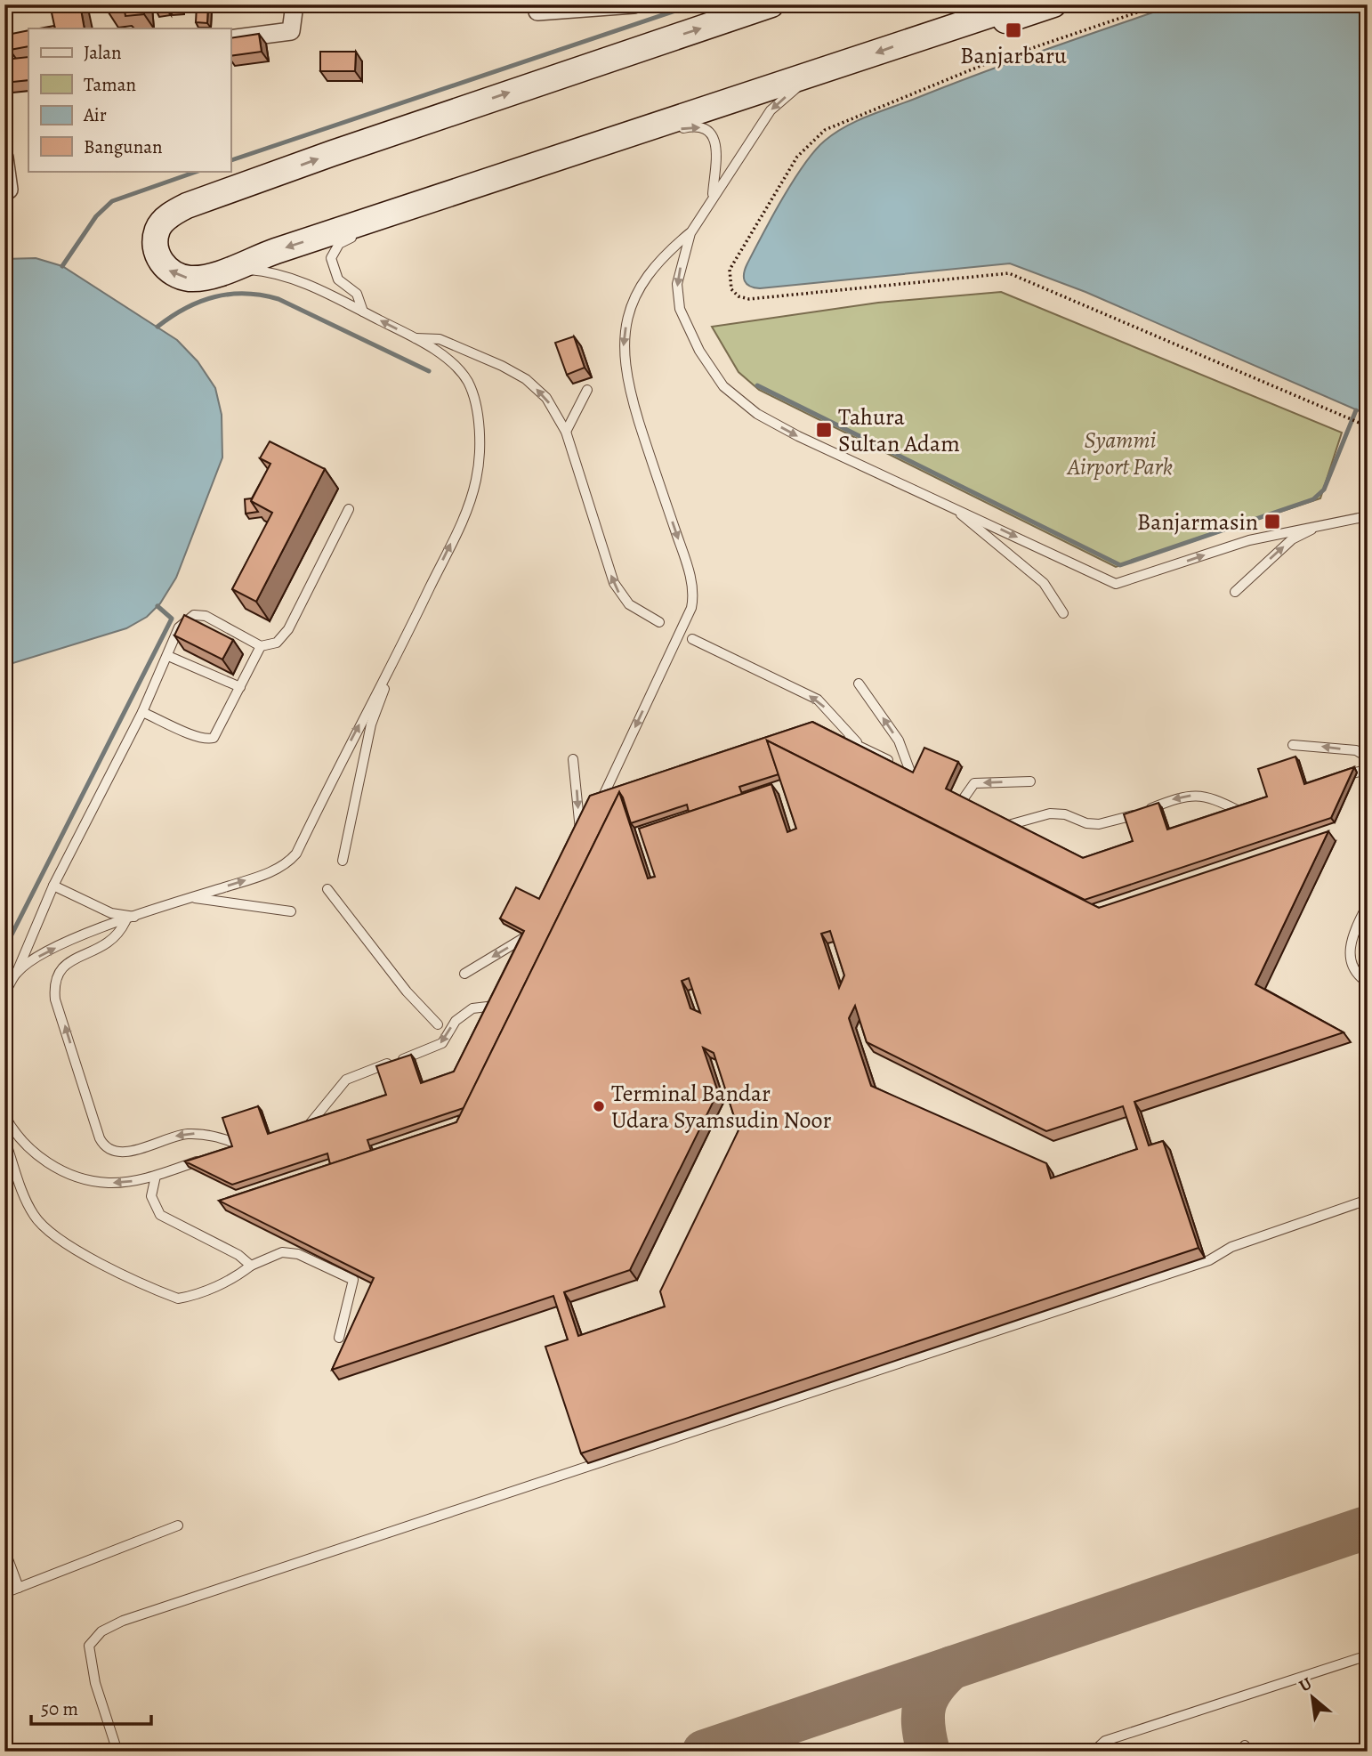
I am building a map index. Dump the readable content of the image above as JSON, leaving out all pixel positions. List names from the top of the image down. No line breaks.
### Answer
{"parks":["Syammi Airport Park"],"places":{"transit":["Banjarbaru","Tahura Sultan Adam","Banjarmasin"],"other":["Terminal Bandar Udara Syamsudin Noor"]},"legend":["Jalan","Taman","Air","Bangunan"],"scale_bar":"50 m","north":"top left"}
